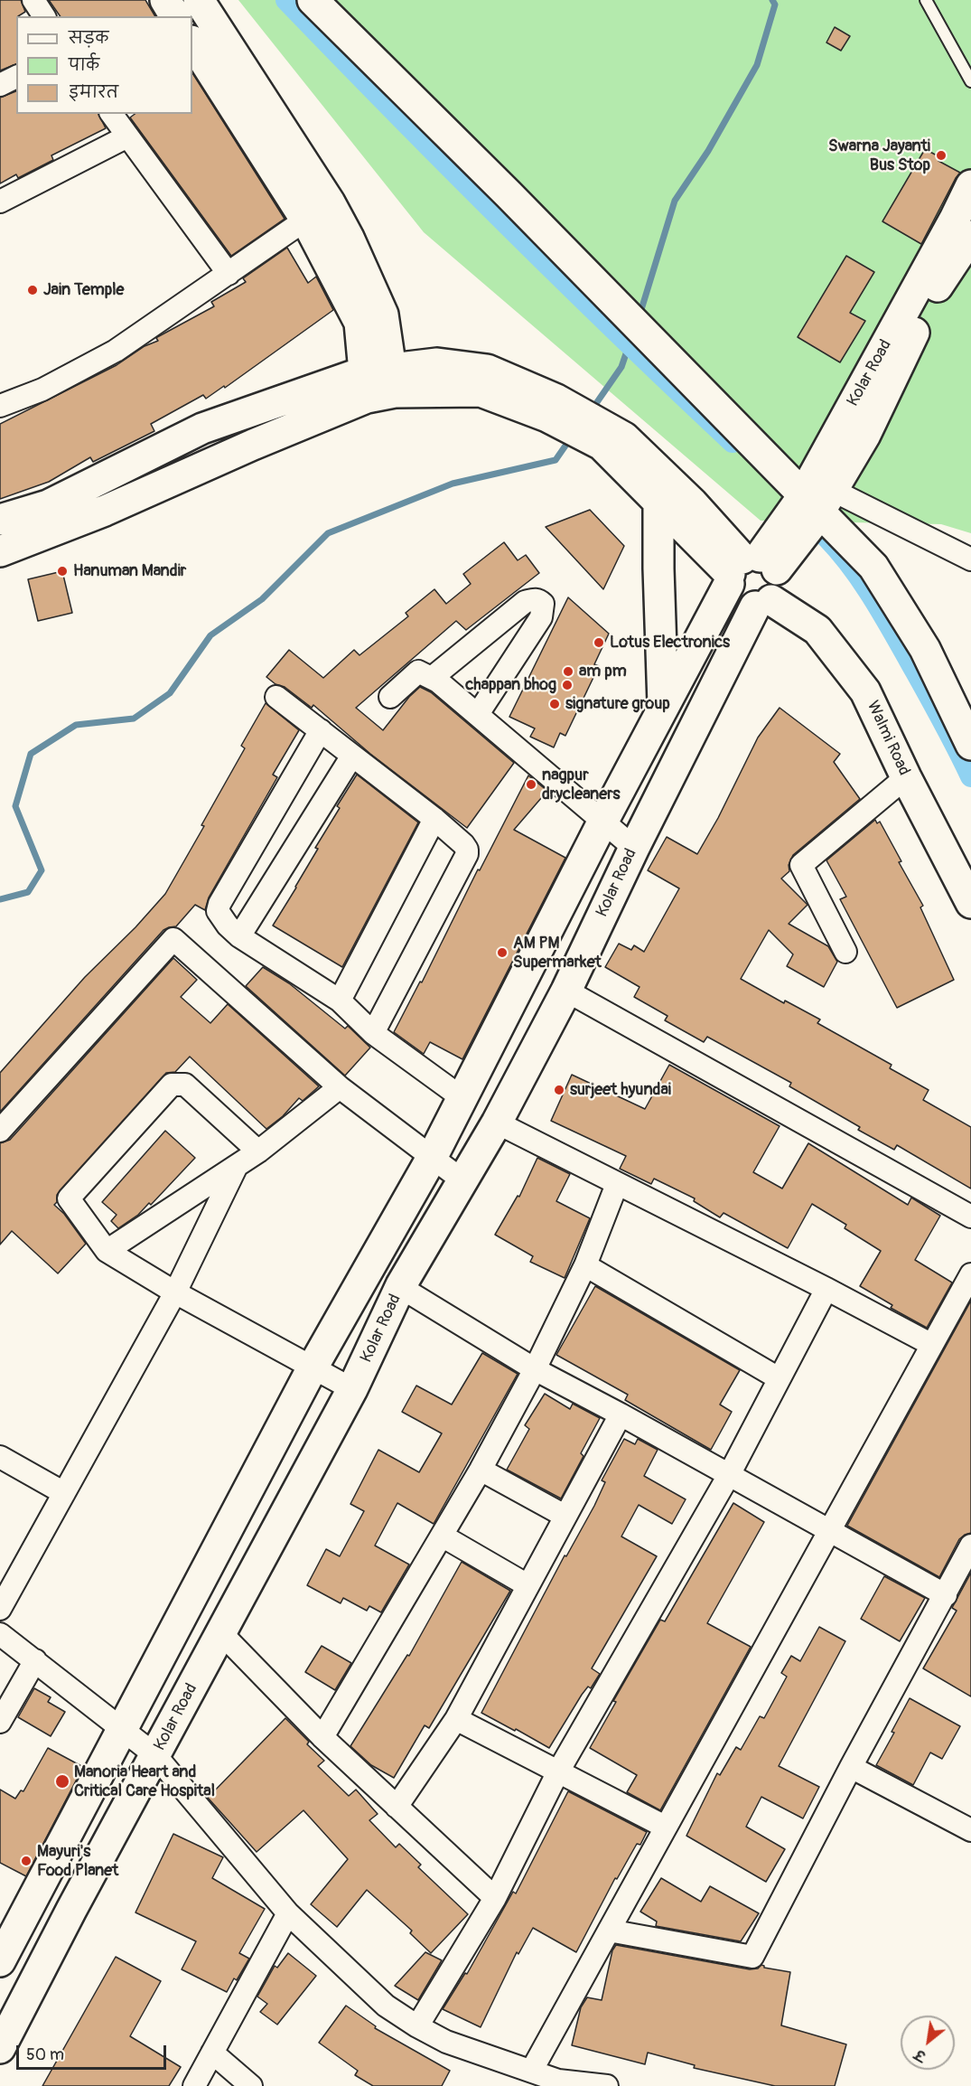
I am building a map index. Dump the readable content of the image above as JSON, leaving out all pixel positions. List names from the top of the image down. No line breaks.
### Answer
{"streets":{"main road":["Kolar Road","Walmi Road"]},"crossings":[["Kolar Road","Walmi Road"]],"places":["Swarna Jayanti Bus Stop","Jain Temple","Hanuman Mandir","Lotus Electronics","am pm","chappan bhog","signature group","nagpur drycleaners","AM PM Supermarket","surjeet hyundai","Manoria Heart and Critical Care Hospital","Mayuri's Food Planet"],"legend":["सड़क","पार्क","इमारत"],"scale_bar":"50 m","north":"bottom left"}
